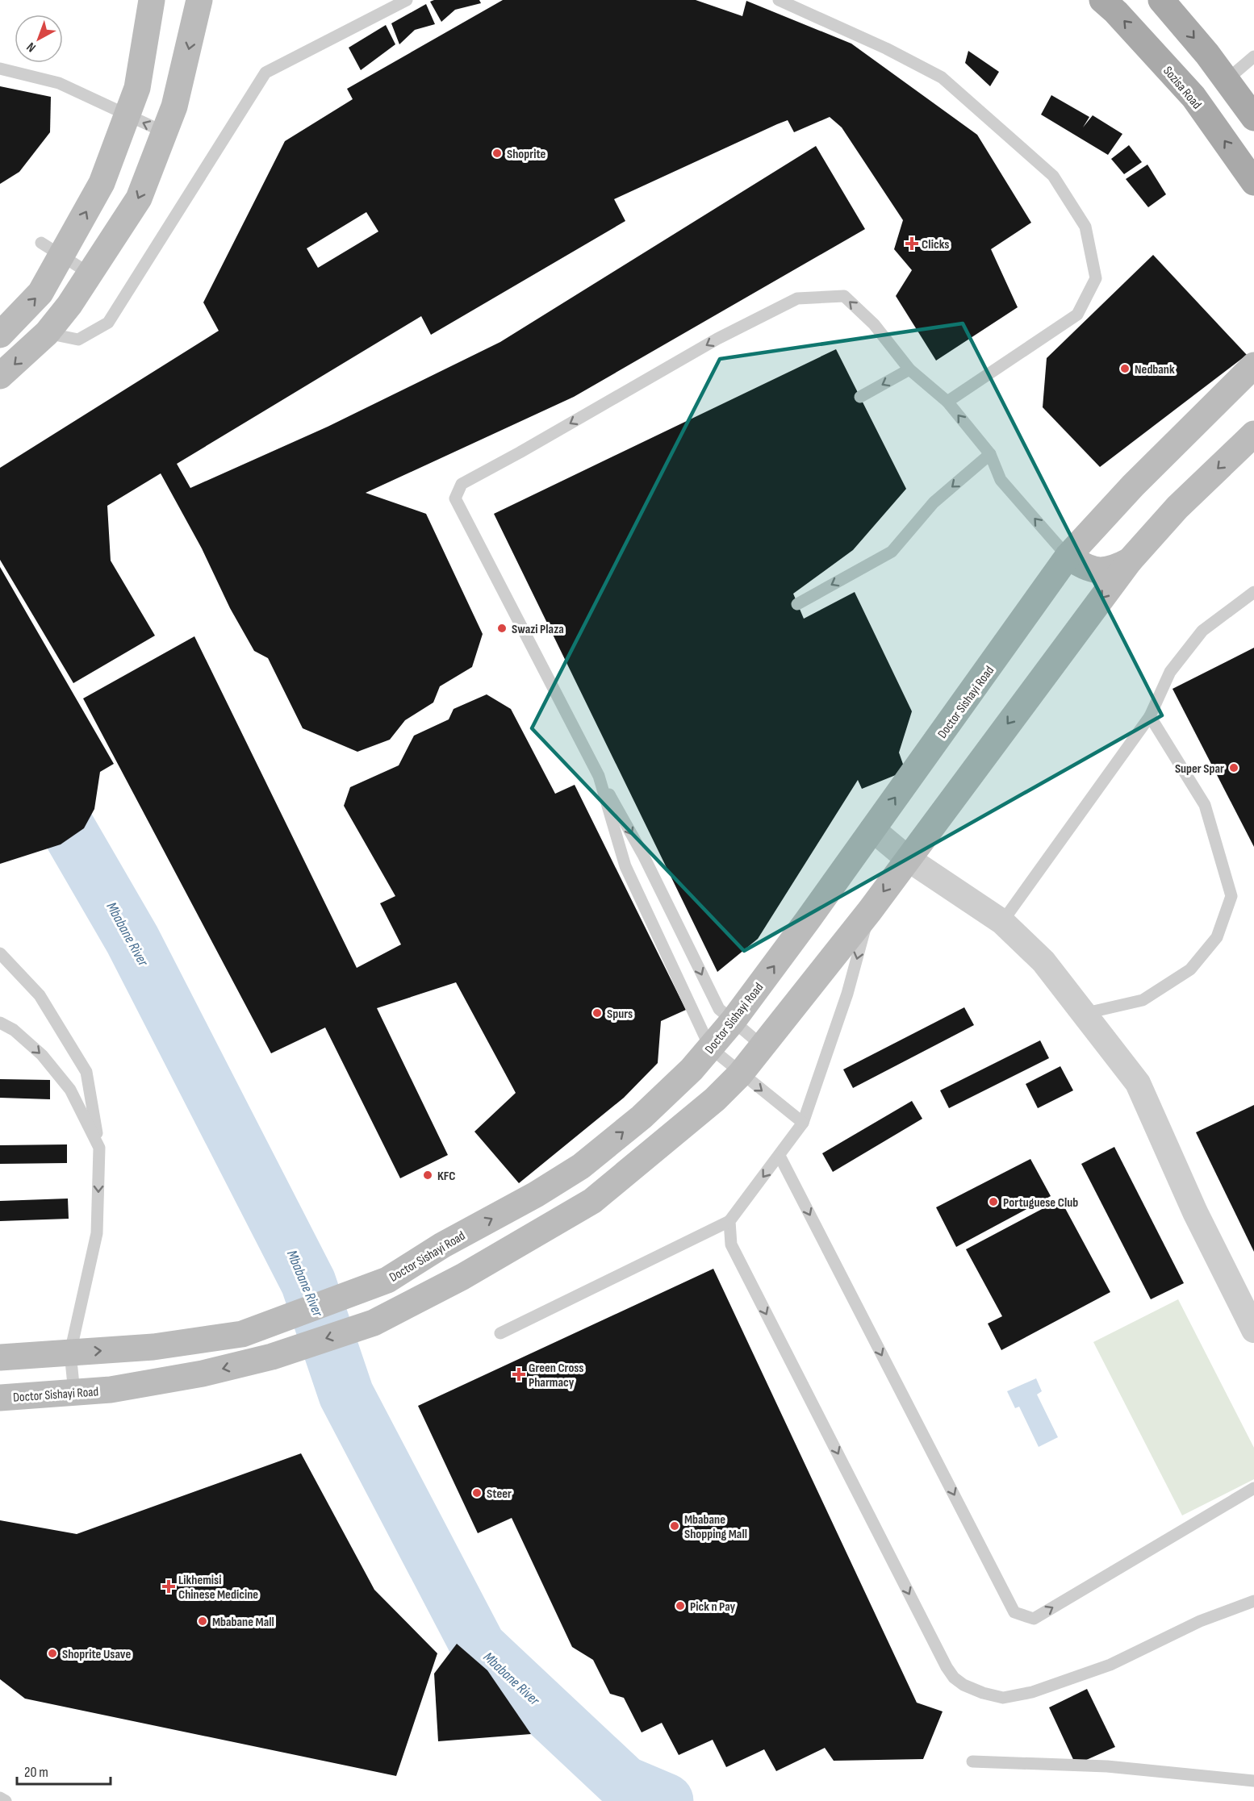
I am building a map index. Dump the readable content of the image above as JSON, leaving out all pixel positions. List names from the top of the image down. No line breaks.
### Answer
{"streets":{"main road":["Sozisa Road","Doctor Sishayi Road"]},"water":["Mbabane River"],"places":{"other":["Shoprite","Nedbank","Swazi Plaza","Super Spar","Spurs","KFC","Portuguese Club","Steer","Mbabane Shopping Mall","Pick n Pay","Mbabane Mall","Shoprite Usave"],"health":["Clicks","Green Cross Pharmacy","Likhemisi Chinese Medicine"]},"scale_bar":"20 m","north":"bottom left"}
